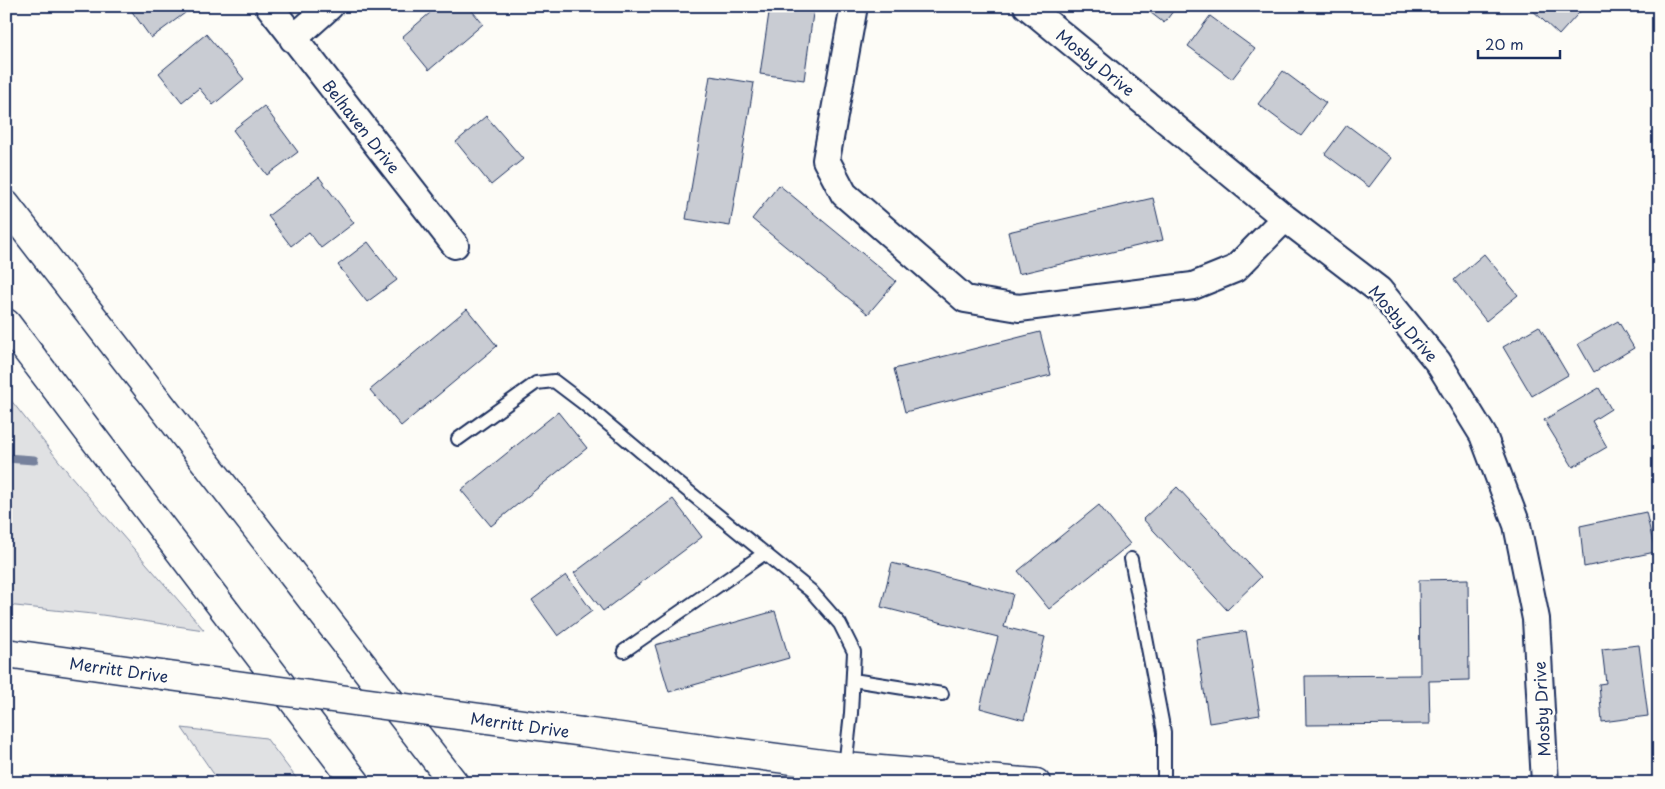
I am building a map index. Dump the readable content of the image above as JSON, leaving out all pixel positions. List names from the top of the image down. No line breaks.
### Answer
{"streets":{"main road":["Merritt Drive"],"street":["Mosby Drive","Belhaven Drive"]},"scale_bar":"20 m"}
